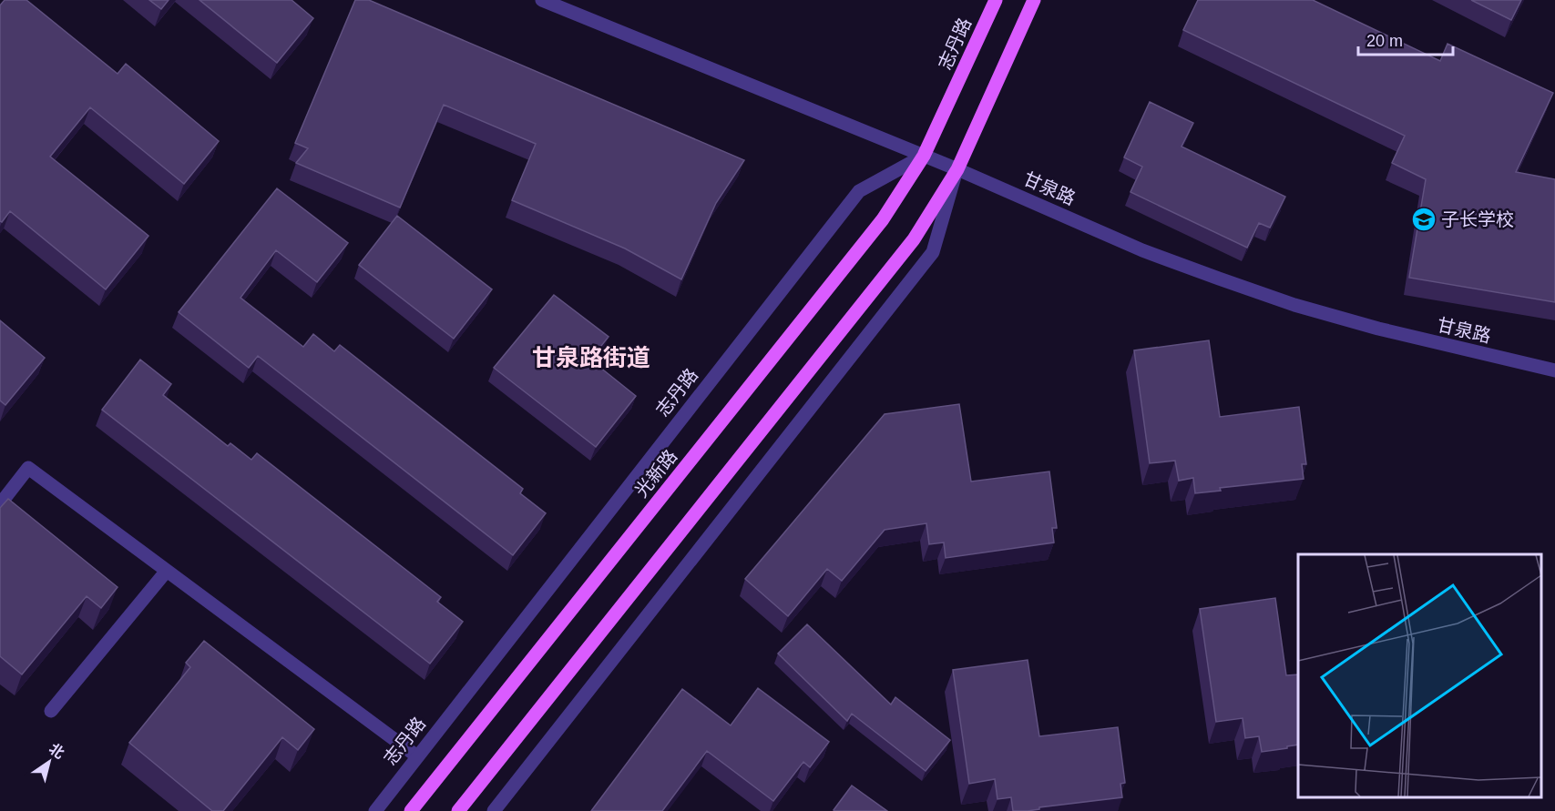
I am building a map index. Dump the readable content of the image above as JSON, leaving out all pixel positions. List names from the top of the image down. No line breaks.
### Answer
{"streets":{"main road":["志丹路","光新路"],"street":["甘泉路"]},"crossings":[["志丹路","甘泉路"],["志丹路","光新路"],["甘泉路","光新路"]],"districts":["甘泉路街道"],"places":{"school or university":["子长学校"]},"scale_bar":"20 m","north":"top right"}
